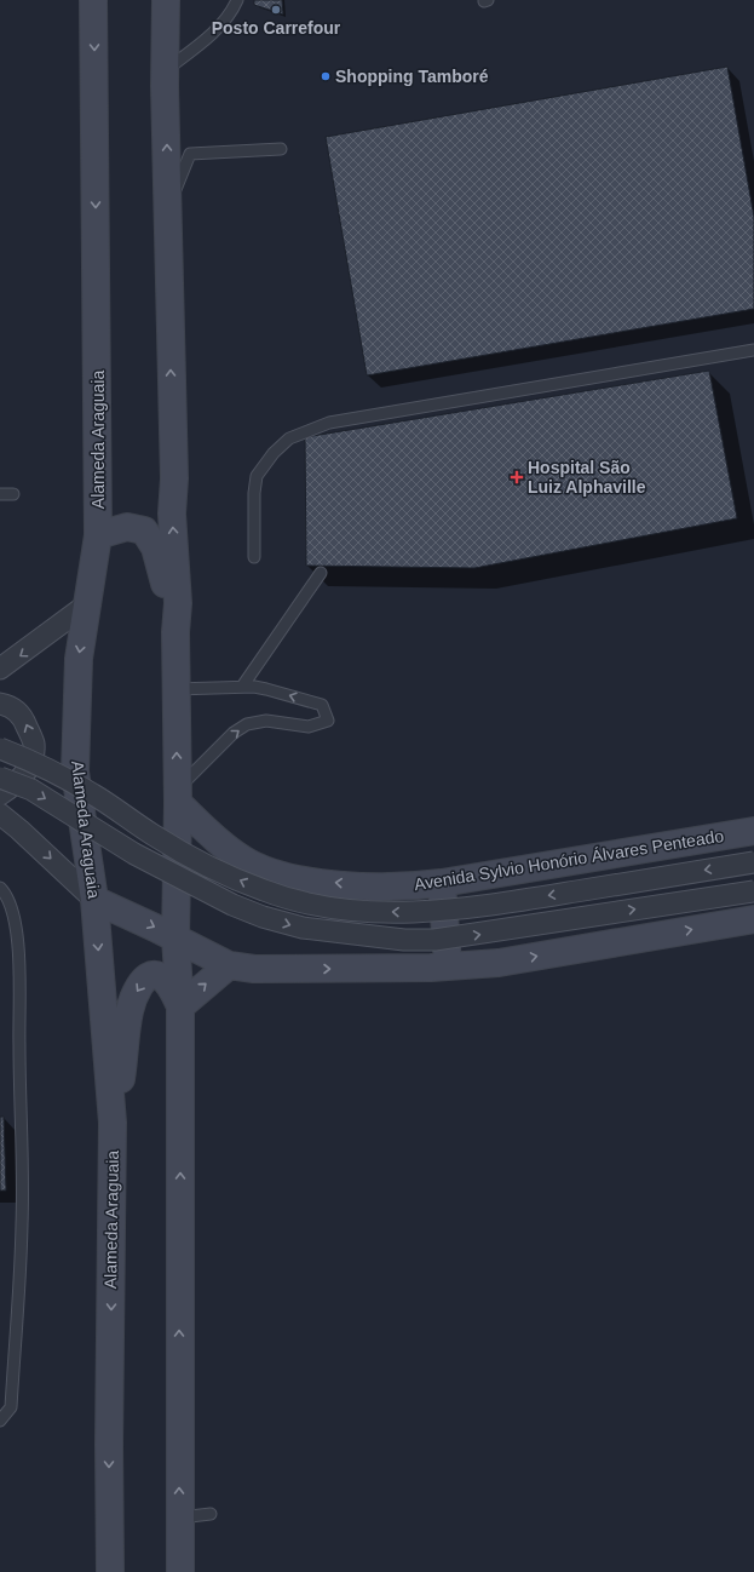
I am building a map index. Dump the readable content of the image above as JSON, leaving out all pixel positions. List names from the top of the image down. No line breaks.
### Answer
{"streets":{"main road":["Alameda Araguaia","Avenida Sylvio Honório Álvares Penteado"]},"places":{"other":["Posto Carrefour","Shopping Tamboré"],"health":["Hospital São Luiz Alphaville"]}}
